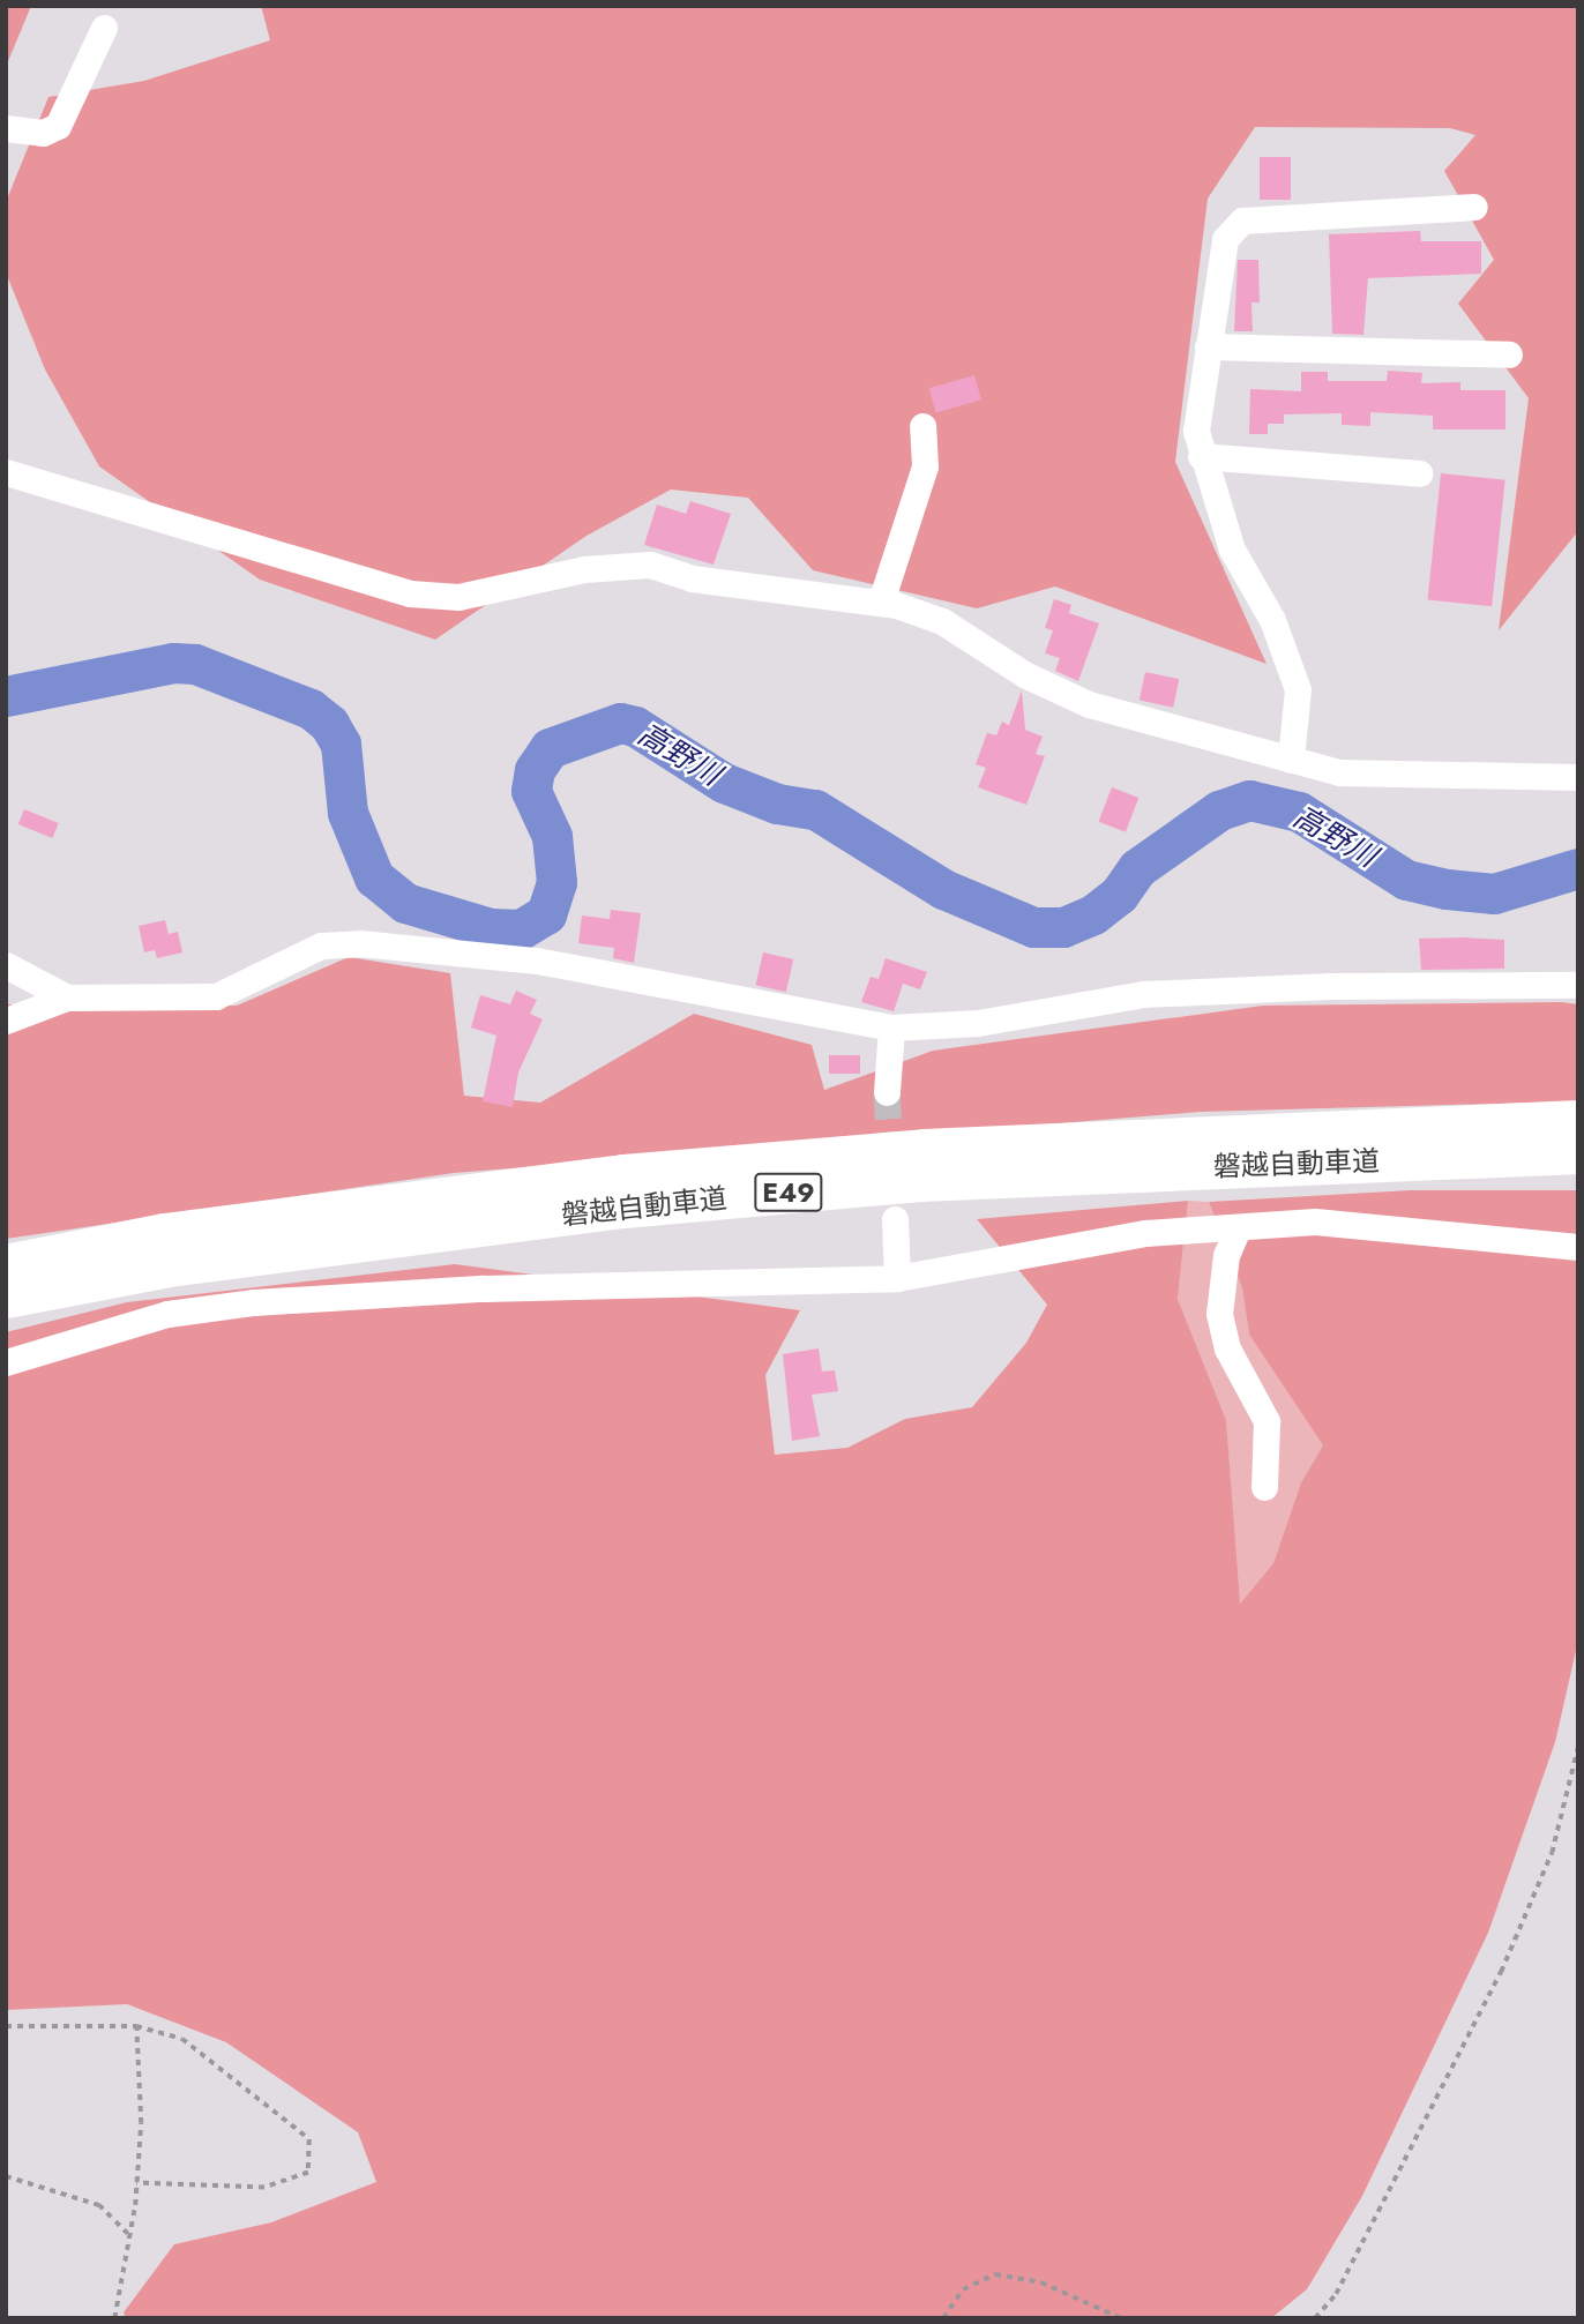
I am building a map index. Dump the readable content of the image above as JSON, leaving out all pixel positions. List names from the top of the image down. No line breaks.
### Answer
{"streets":{"highway":["磐越自動車道","E49"]},"water":["高野川"]}
